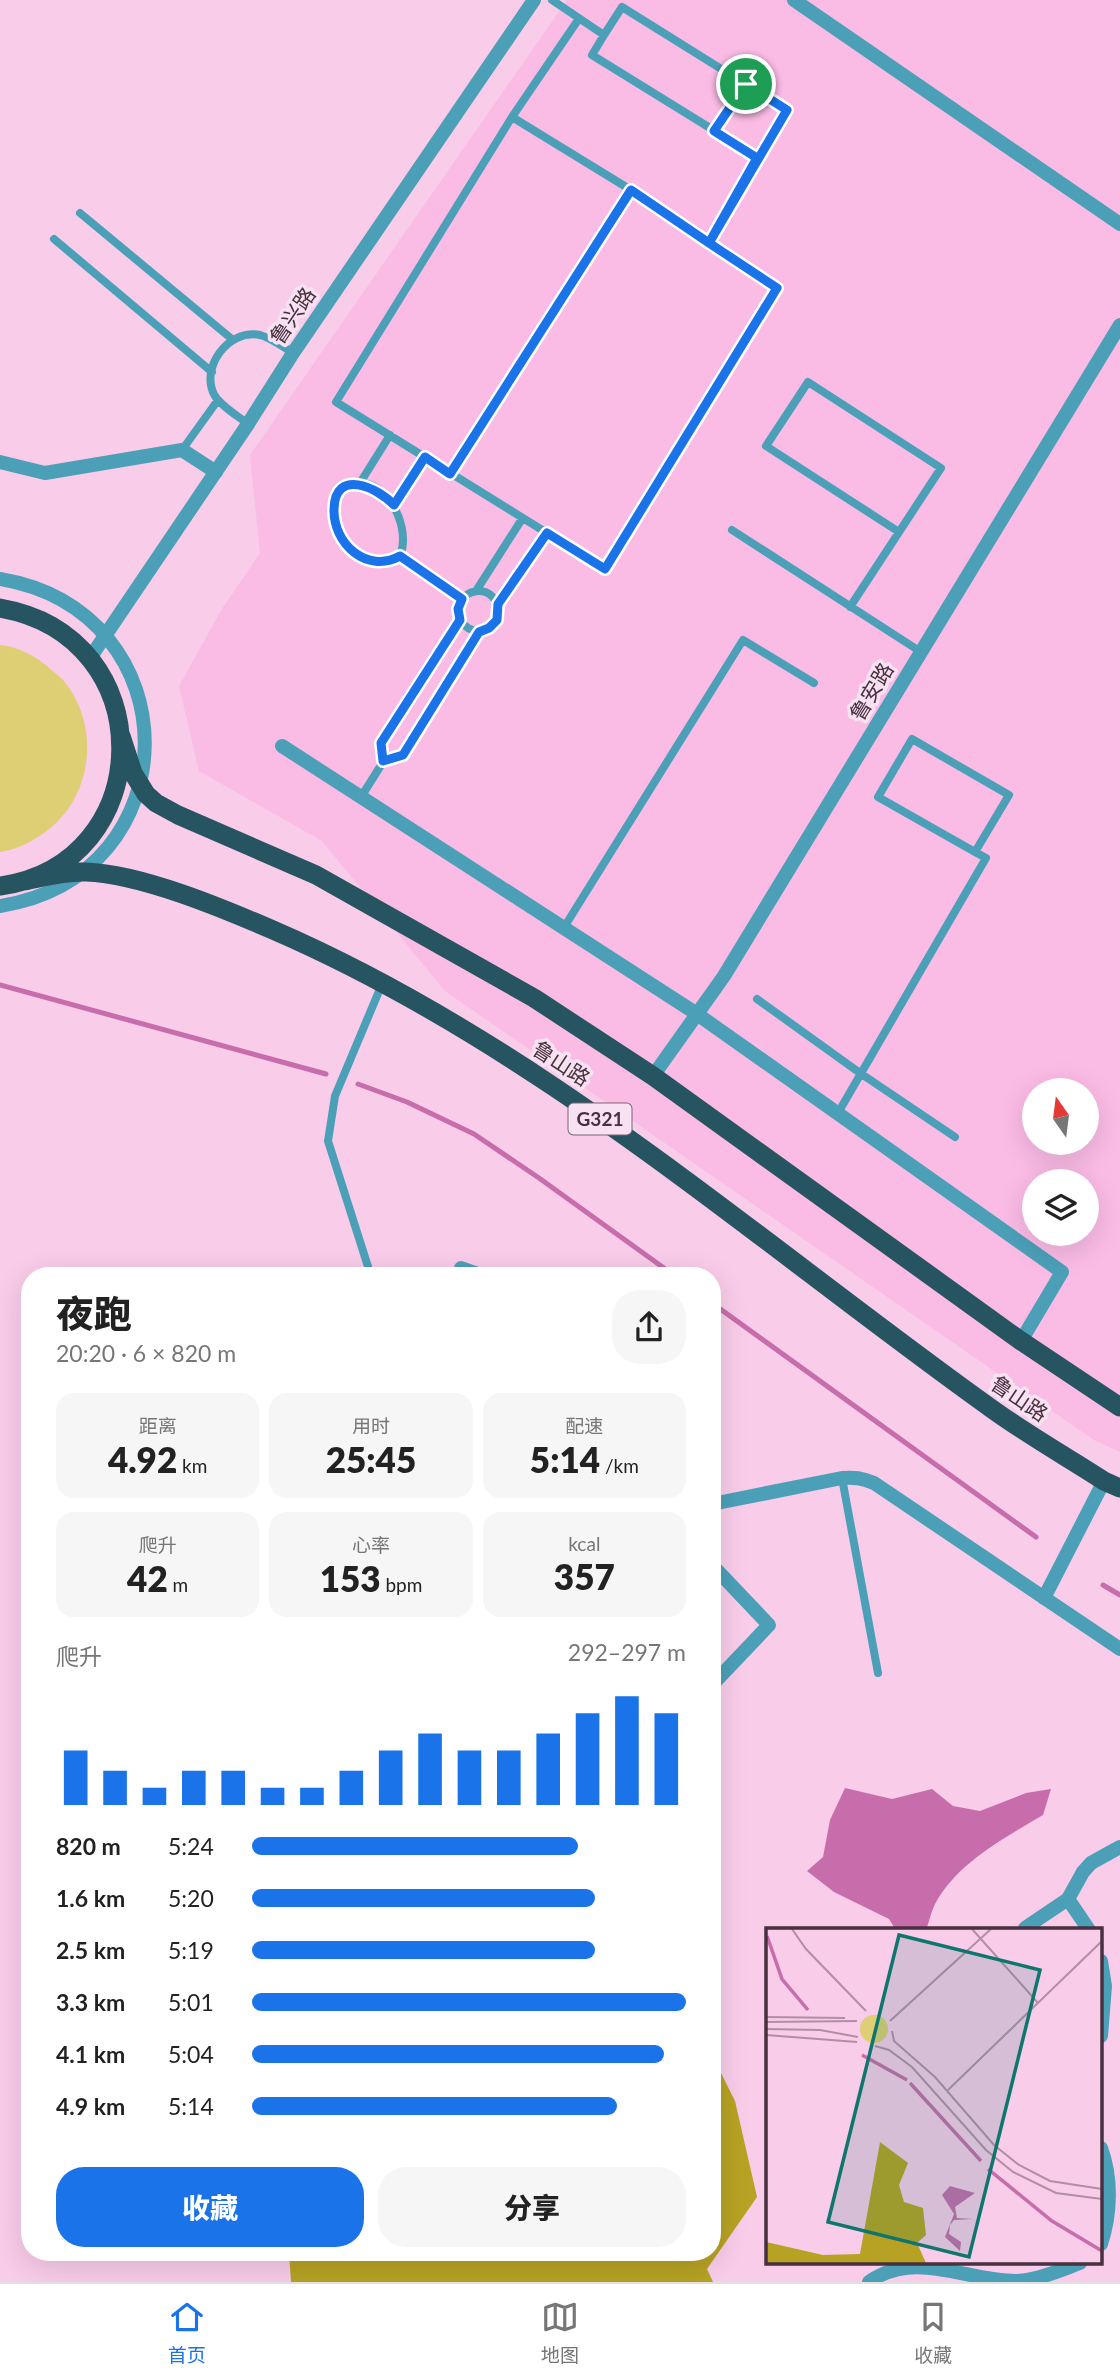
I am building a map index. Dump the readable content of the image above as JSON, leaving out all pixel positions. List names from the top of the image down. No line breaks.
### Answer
{"streets":{"highway":["鲁山路","G321"],"street":["鲁兴路","鲁安路"]},"crossings":[["鲁安路","鲁山路"]],"north":"top","page":{"heading":["夜跑","20:20 · 6 × 820 m"],"stats":[["距离","4.92 km"],["用时","25:45"],["配速","5:14 /km"],["爬升","42 m"],["心率","153 bpm"],["kcal","357"]],"chart":["爬升","292–297 m"],"list":[{"name":"820 m","note":"5:24"},{"name":"1.6 km","note":"5:20"},{"name":"2.5 km","note":"5:19"},{"name":"3.3 km","note":"5:01"},{"name":"4.1 km","note":"5:04"},{"name":"4.9 km","note":"5:14"}],"buttons":["收藏","分享"],"tabs":["首页","地图","收藏"]}}
